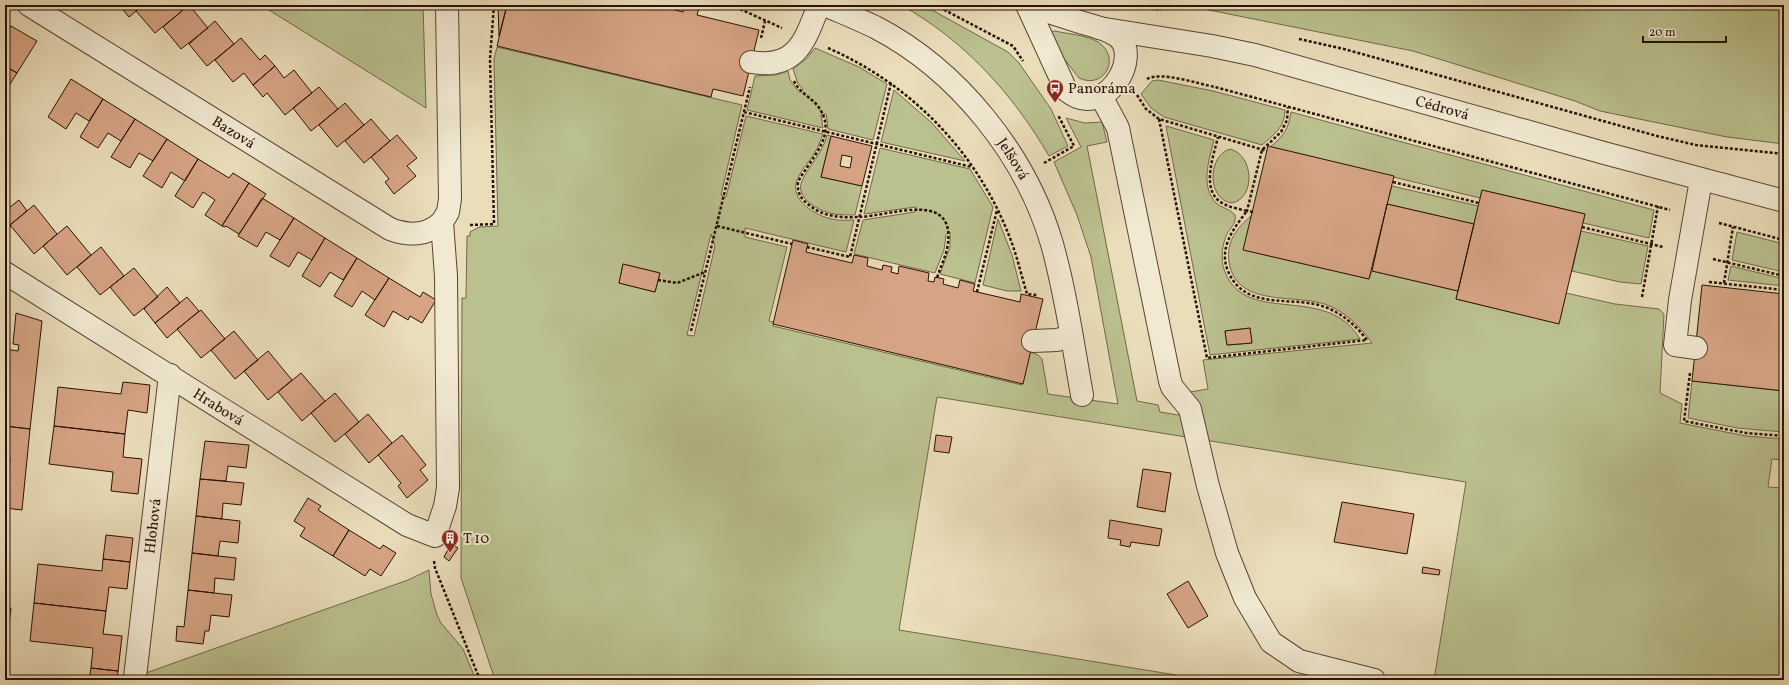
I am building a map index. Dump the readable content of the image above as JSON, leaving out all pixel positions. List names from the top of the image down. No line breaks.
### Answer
{"streets":{"street":["Cédrová","Bazová","Jelšová","Hrabová","Hlohová"]},"crossings":[["Hrabová","Hlohová"]],"places":{"bus stop":["Panoráma"],"building":["T 10"]},"scale_bar":"20 m"}
